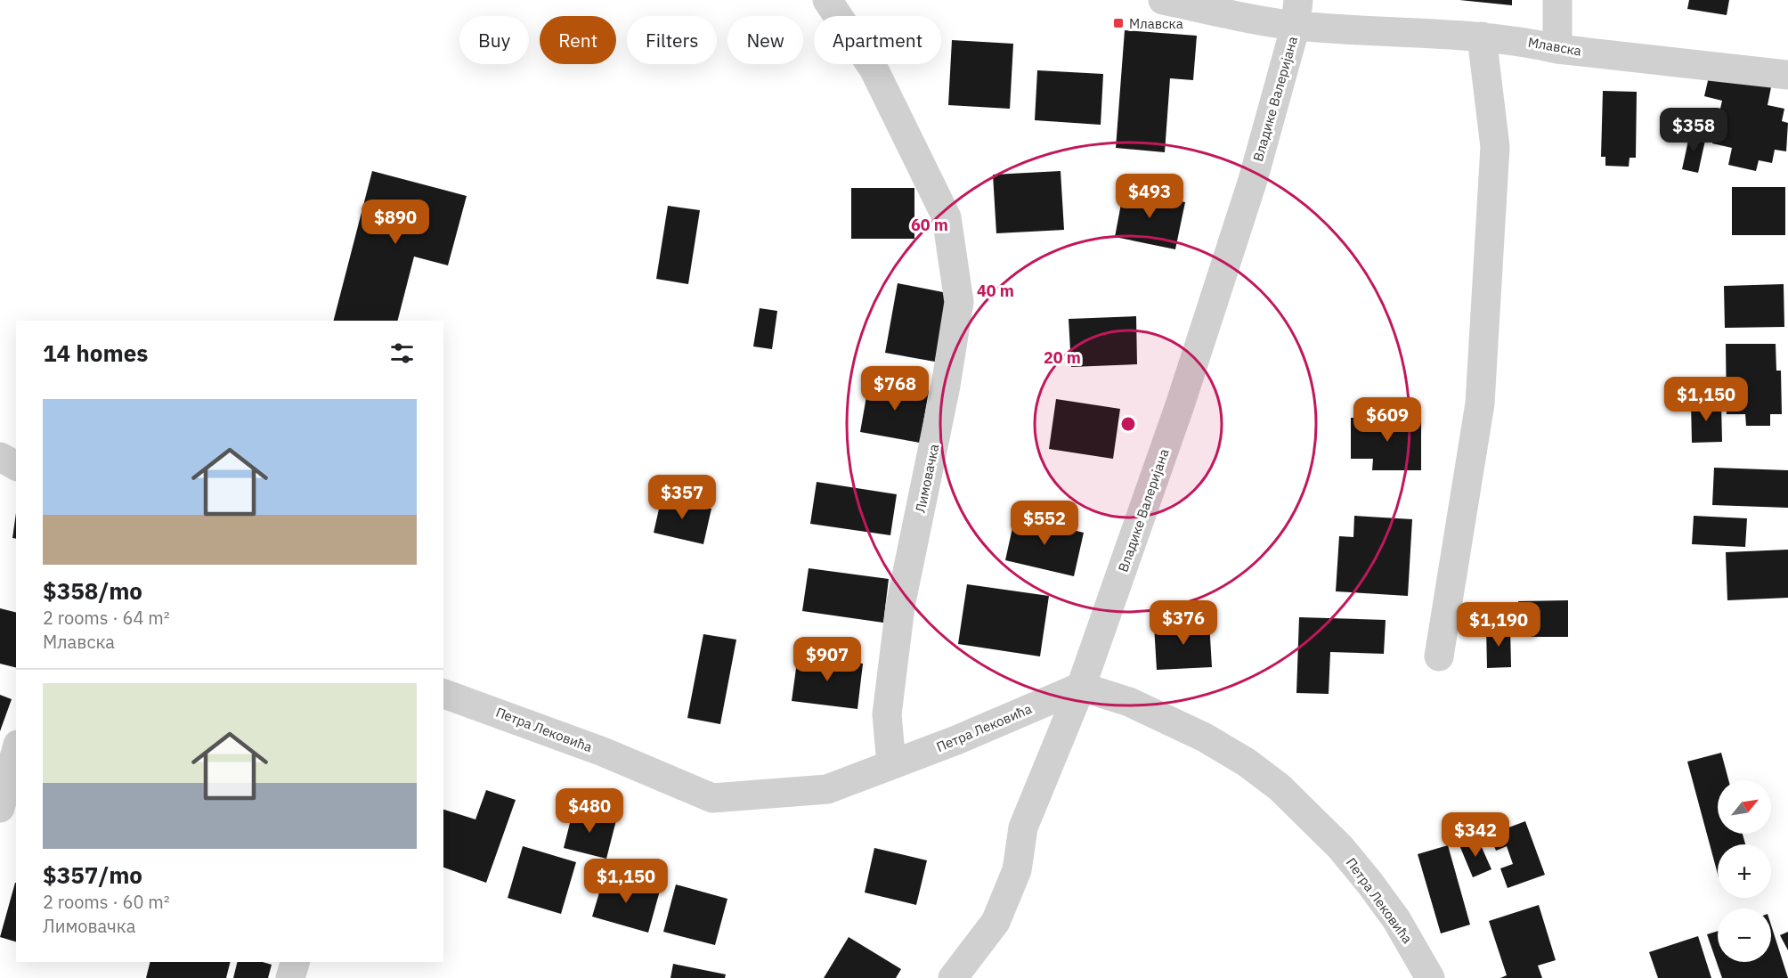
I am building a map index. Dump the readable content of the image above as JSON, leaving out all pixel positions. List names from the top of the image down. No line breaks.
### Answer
{"streets":{"street":["Млавска","Владике Валеријана","Лимовачка","Петра Лековића"]},"crossings":[["Млавска","Владике Валеријана"],["Владике Валеријана","Петра Лековића"],["Лимовачка","Петра Лековића"]],"places":{"transit":["Млавска"]},"north":"top right","page":{"chip":["Buy","Rent","Filters","New","Apartment"],"price":["$358","$493","$890","$768","$1,150","$609","$357","$552","$376","$1,190","$907","$480","$342","$1,150"],"heading":"14 homes","list":[{"name":"$358/mo","note":"2 rooms · 64 m² · Млавска"},{"name":"$357/mo","note":"2 rooms · 60 m² · Лимовачка"}],"map_buttons":["+","−"]},"rings":["60 m","40 m","20 m"]}
